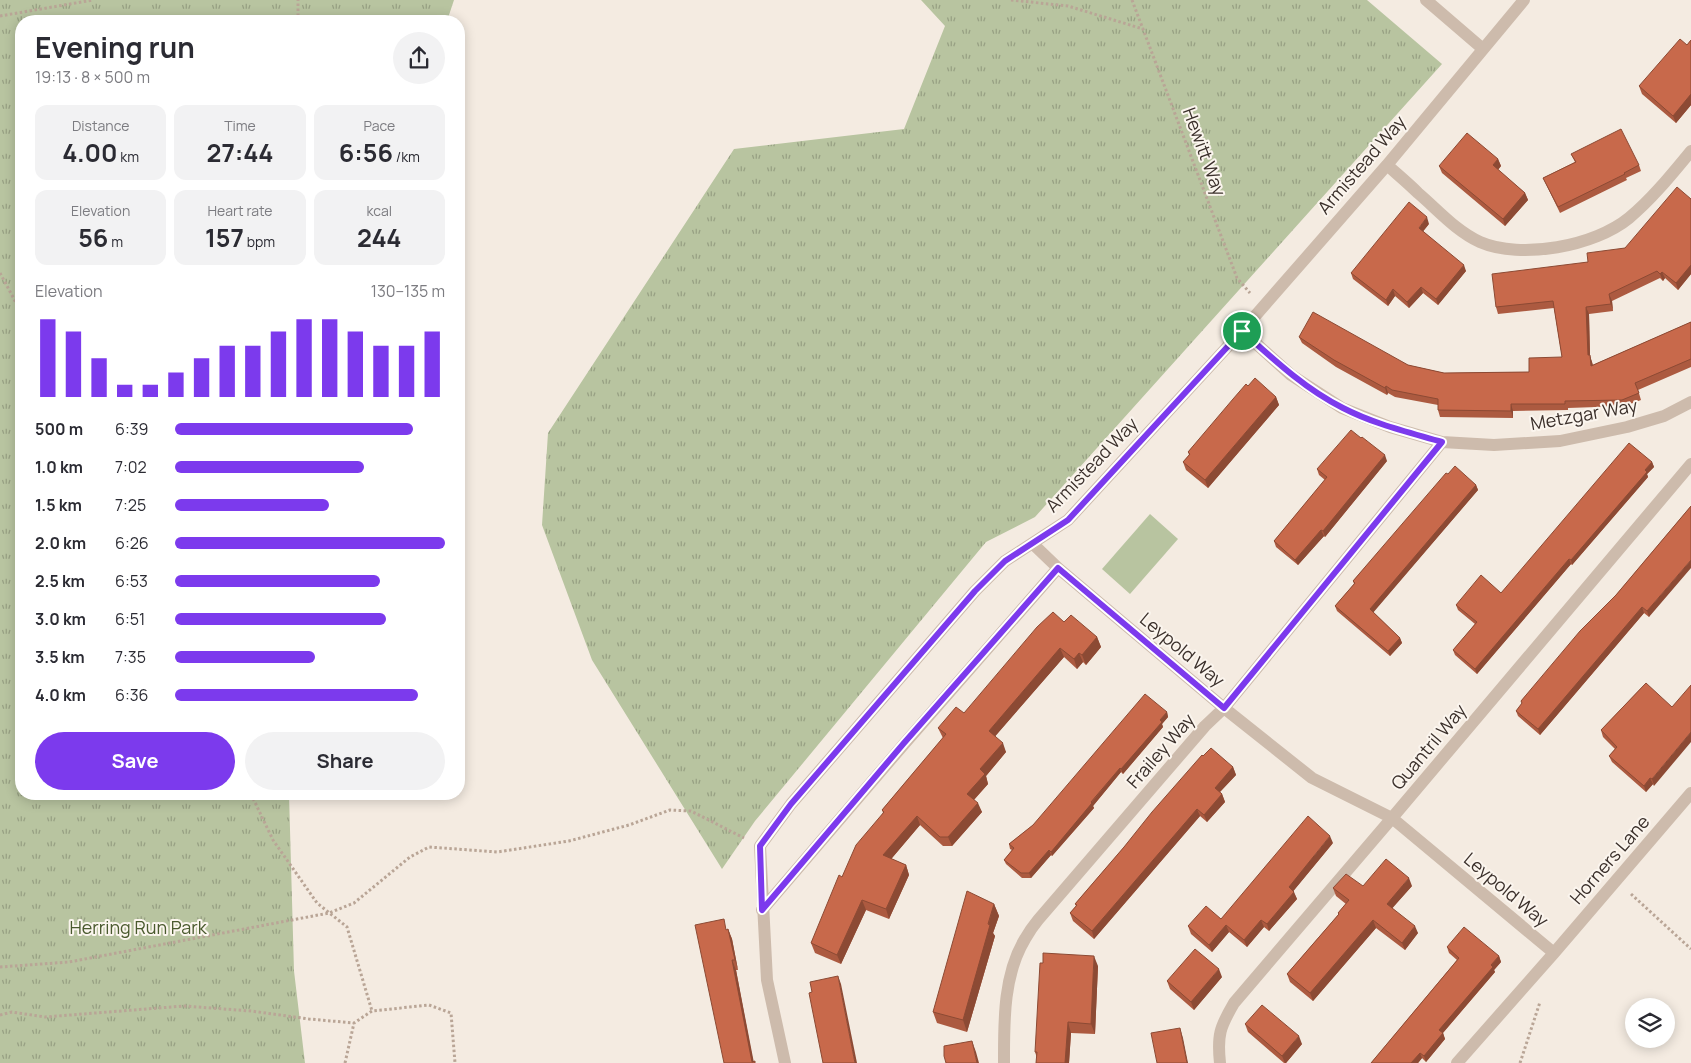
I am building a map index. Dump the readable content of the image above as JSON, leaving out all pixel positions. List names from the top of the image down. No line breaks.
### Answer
{"streets":{"street":["Armistead Way","Metzgar Way","Leypold Way","Quantril Way","Frailey Way","Horners Lane"],"path":["Hewitt Way"]},"crossings":[["Hewitt Way","Armistead Way"],["Armistead Way","Metzgar Way"],["Armistead Way","Leypold Way"],["Metzgar Way","Frailey Way"],["Leypold Way","Quantril Way"],["Leypold Way","Frailey Way"],["Leypold Way","Horners Lane"]],"parks":["Herring Run Park"],"page":{"heading":["Evening run","19:13 · 8 × 500 m"],"stats":[["Distance","4.00 km"],["Time","27:44"],["Pace","6:56 /km"],["Elevation","56 m"],["Heart rate","157 bpm"],["kcal","244"]],"chart":["Elevation","130–135 m"],"list":[{"name":"500 m","note":"6:39"},{"name":"1.0 km","note":"7:02"},{"name":"1.5 km","note":"7:25"},{"name":"2.0 km","note":"6:26"},{"name":"2.5 km","note":"6:53"},{"name":"3.0 km","note":"6:51"},{"name":"3.5 km","note":"7:35"},{"name":"4.0 km","note":"6:36"}],"buttons":["Save","Share"]}}
